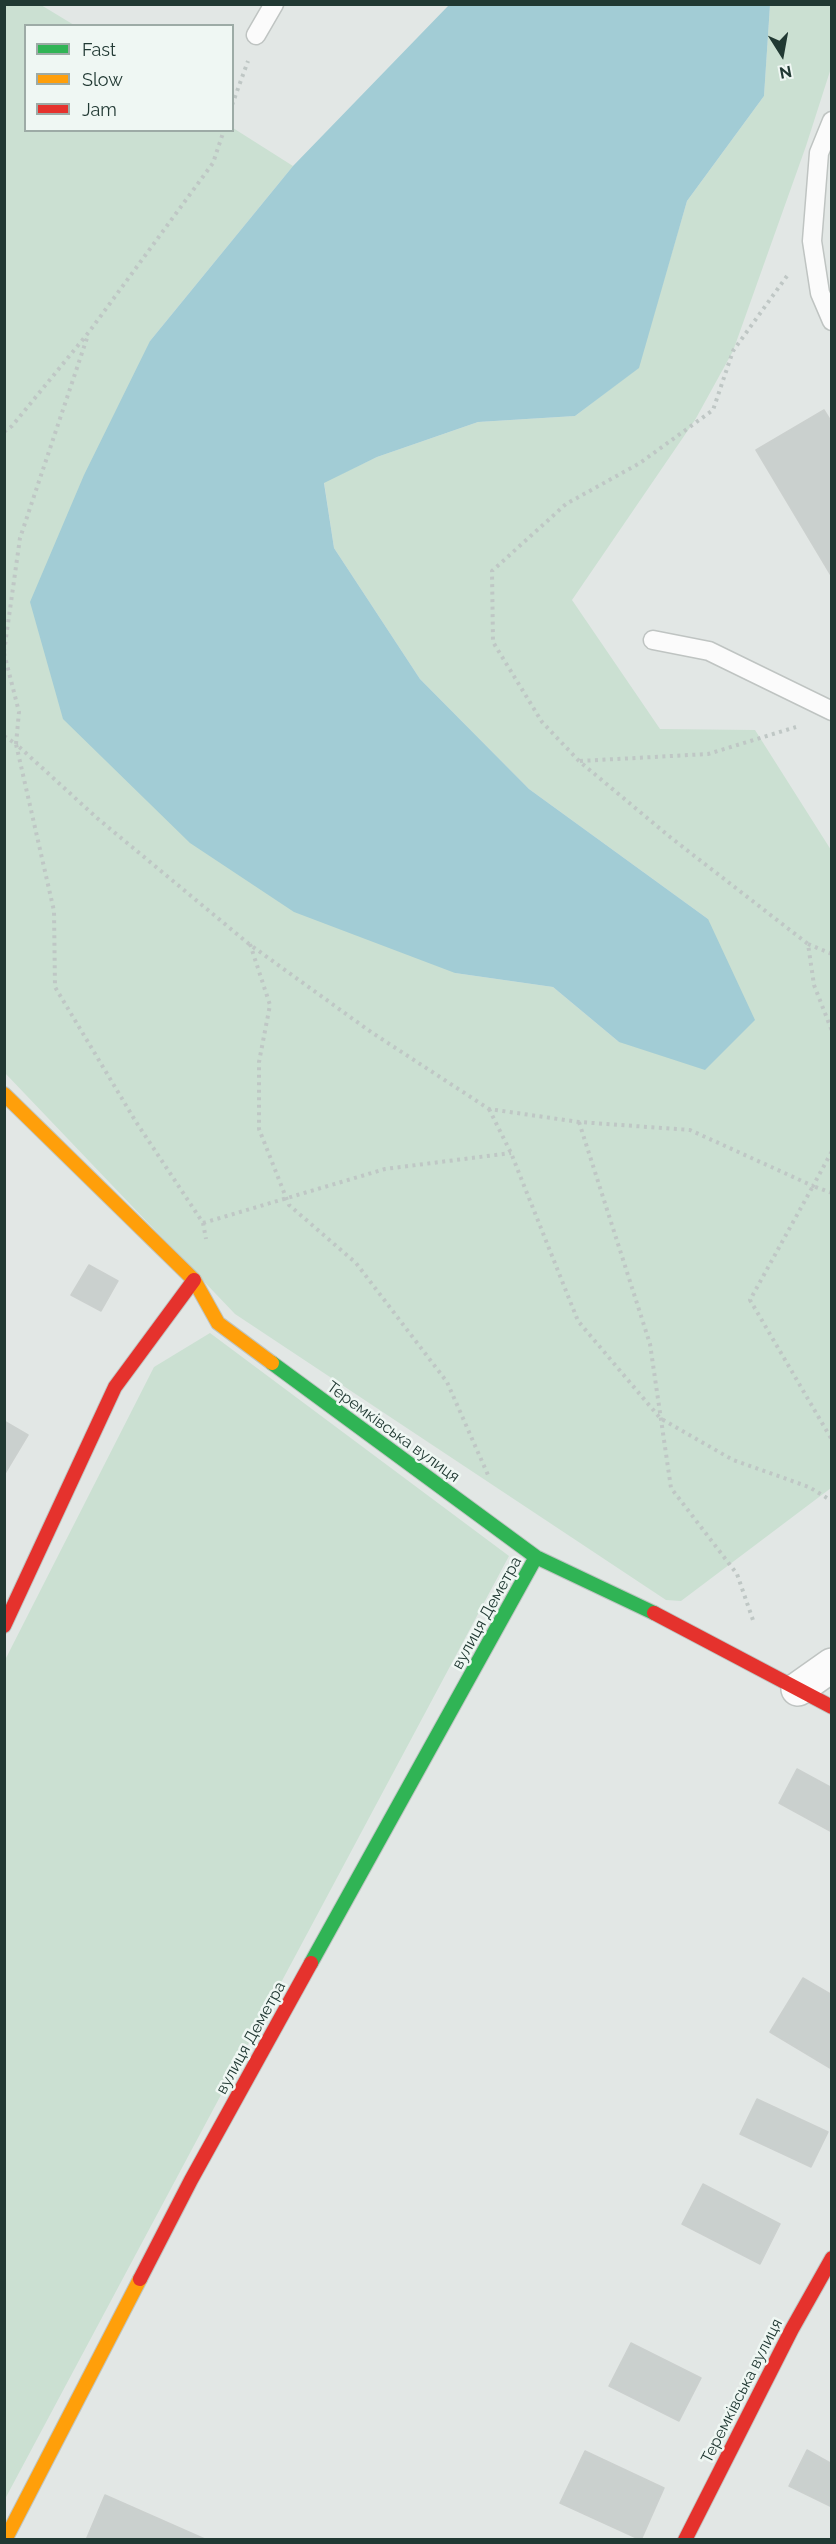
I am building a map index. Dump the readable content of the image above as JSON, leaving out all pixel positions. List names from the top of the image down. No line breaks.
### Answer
{"streets":{"street":["Теремківська вулиця","вулиця Деметра"]},"crossings":[["Теремківська вулиця","вулиця Деметра"]],"legend":["Fast","Slow","Jam"],"north":"bottom"}
